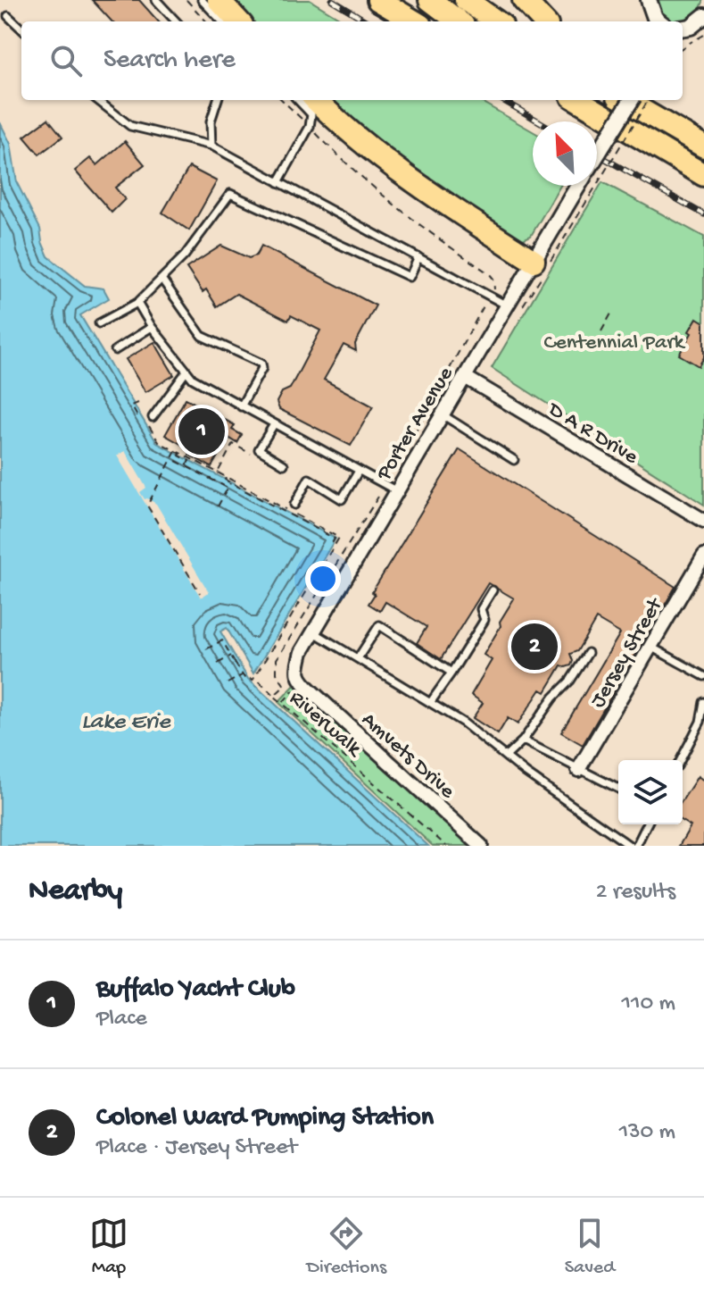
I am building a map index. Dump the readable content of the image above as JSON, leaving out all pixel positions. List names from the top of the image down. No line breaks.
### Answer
{"streets":{"street":["Porter Avenue","D A R Drive","Jersey Street","Amvets Drive"],"path":["Riverwalk"]},"crossings":[["Porter Avenue","D A R Drive"],["Porter Avenue","Amvets Drive"]],"water":["Lake Erie"],"parks":["Centennial Park"],"north":"top left","page":{"search":"Search here","pins":["1","2"],"heading":["Nearby","2 results"],"list":[{"mark":"1","name":"Buffalo Yacht Club","note":"Place","value":"110 m"},{"mark":"2","name":"Colonel Ward Pumping Station","note":"Place · Jersey Street","value":"130 m"}],"nav":["Map","Directions","Saved"]}}
